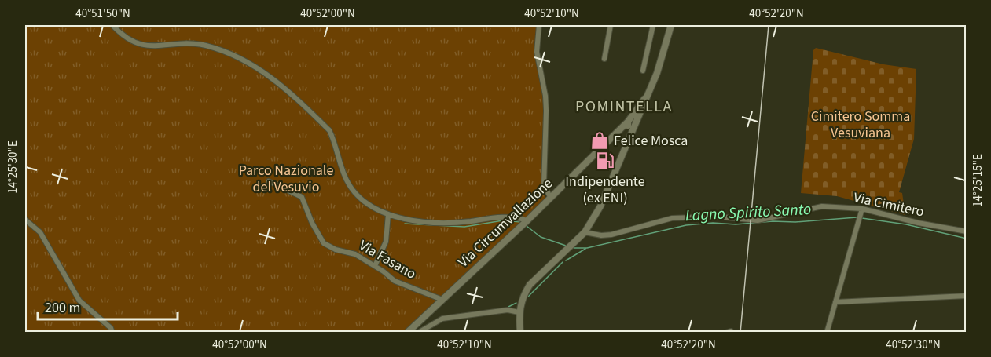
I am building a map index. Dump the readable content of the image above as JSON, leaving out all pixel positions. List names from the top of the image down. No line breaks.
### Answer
{"streets":{"main road":["Via Circumvallazione"],"street":["Via Cimitero","Via Fasano"]},"crossings":[["Via Circumvallazione","Via Fasano"]],"districts":["POMINTELLA"],"water":["Lagno Spirito Santo"],"parks":["Cimitero Somma Vesuviana","Parco Nazionale del Vesuvio"],"places":{"shop":["Felice Mosca"],"fuel station":["Indipendente (ex ENI)"]},"scale_bar":"200 m","coordinates":["40°51'50\"N","40°52'00\"N","40°52'10\"N","40°52'20\"N","14°25'30\"E","14°25'15\"E","40°52'30\"N"]}
